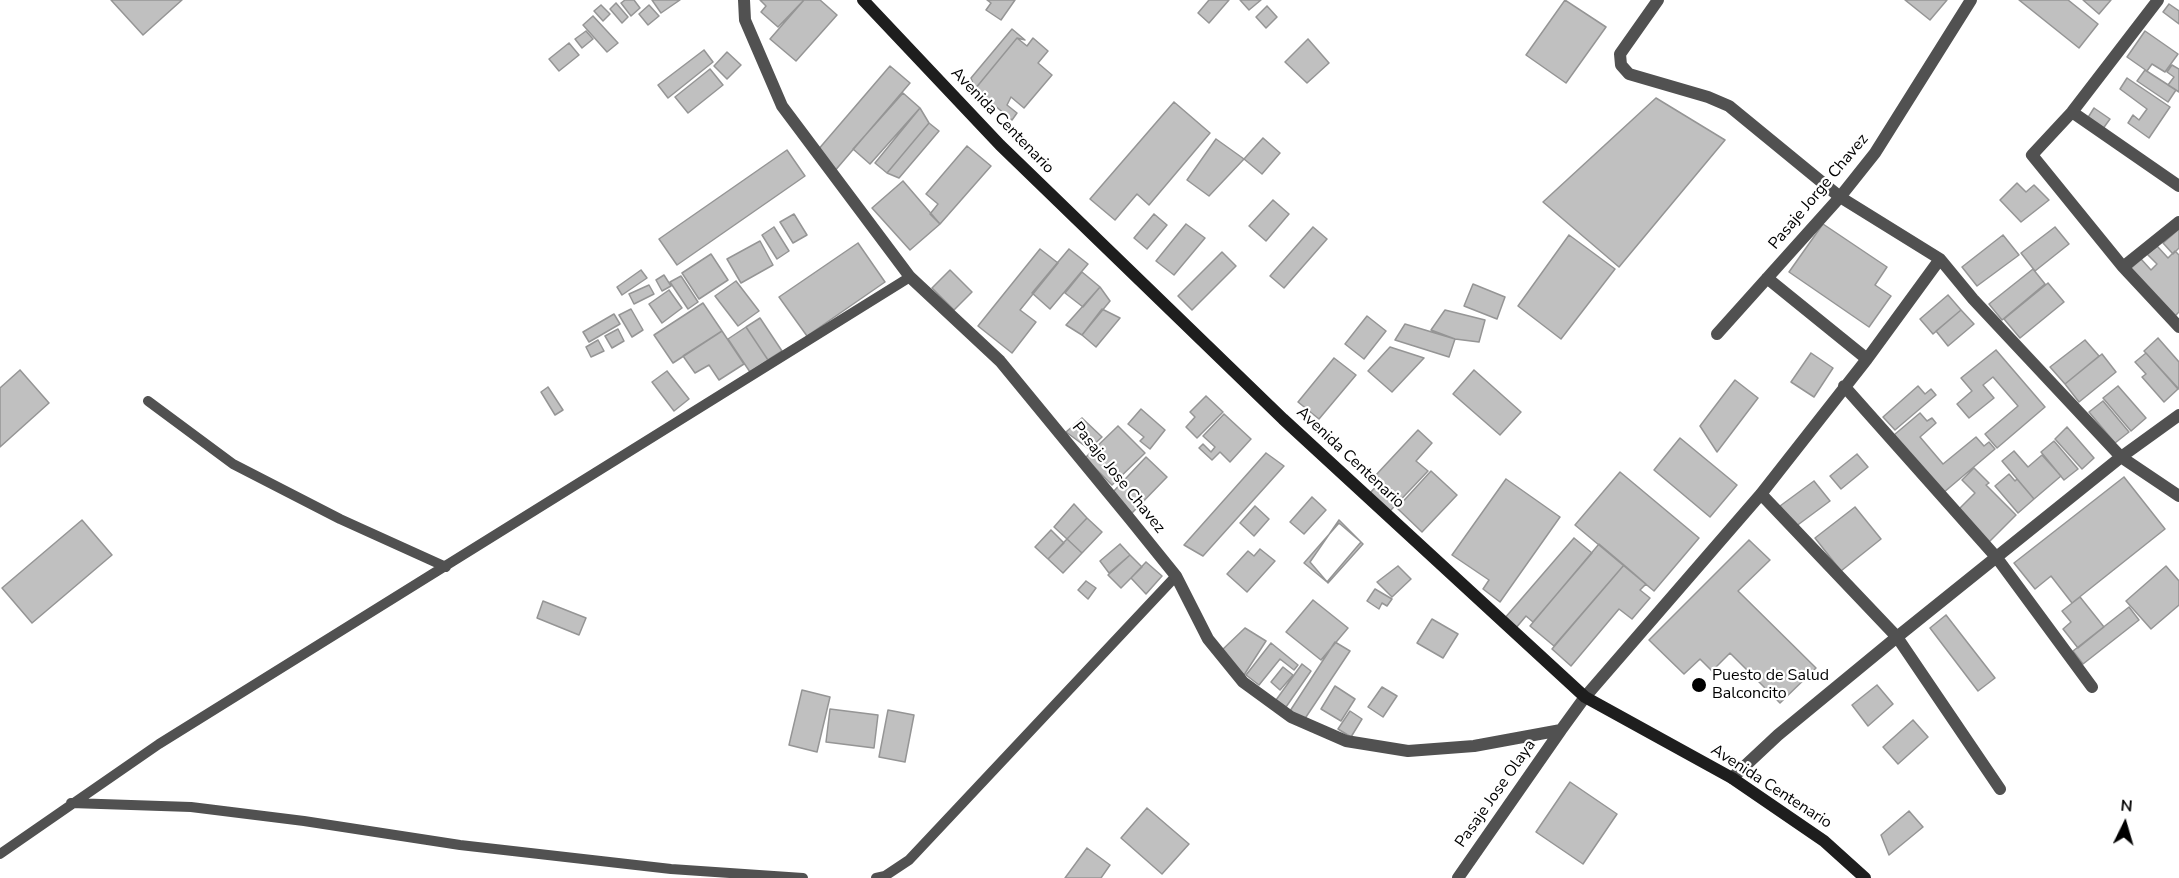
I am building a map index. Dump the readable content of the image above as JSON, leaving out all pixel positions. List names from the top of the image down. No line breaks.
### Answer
{"streets":{"main road":["Avenida Centenario"],"street":["Pasaje Jorge Chavez","Pasaje Jose Chavez","Pasaje Jose Olaya"]},"crossings":[["Pasaje Jose Chavez","Pasaje Jose Olaya"]],"places":["Puesto de Salud Balconcito"],"north":"top"}
